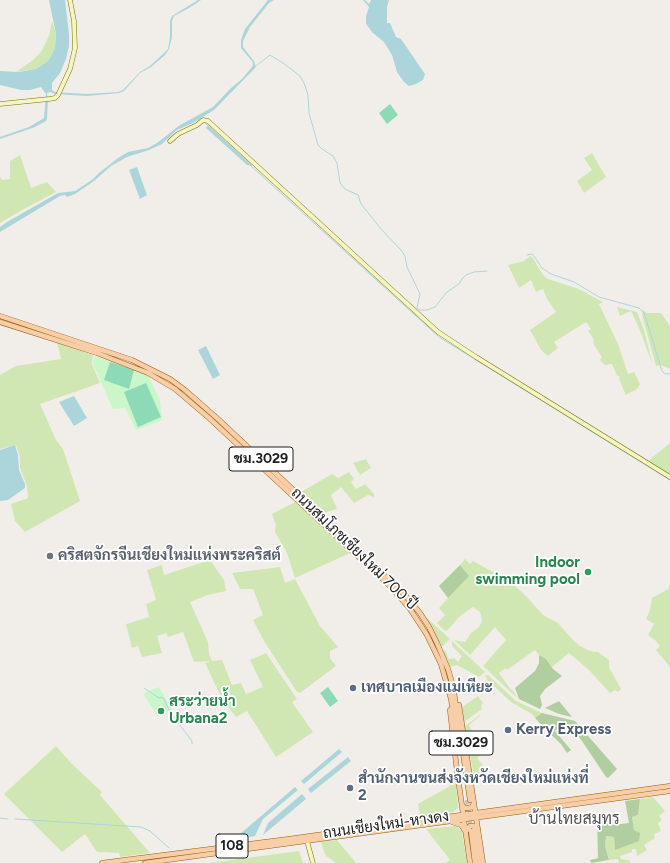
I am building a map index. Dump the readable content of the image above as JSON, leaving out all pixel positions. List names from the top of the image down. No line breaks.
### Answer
{"streets":{"main road":["ชม.3029","ถนนสมโภชเชียงใหม่ 700 ปี","ถนนเชียงใหม่-หางดง","108"]},"districts":["บ้านไทยสมุทร"],"places":["คริสตจักรจีนเชียงใหม่แห่งพระคริสต์","Indoor swimming pool","เทศบาลเมืองแม่เหียะ","สระว่ายน้ำ Urbana2","Kerry Express","สำนักงานขนส่งจังหวัดเชียงใหม่แห่งที่ 2"]}
